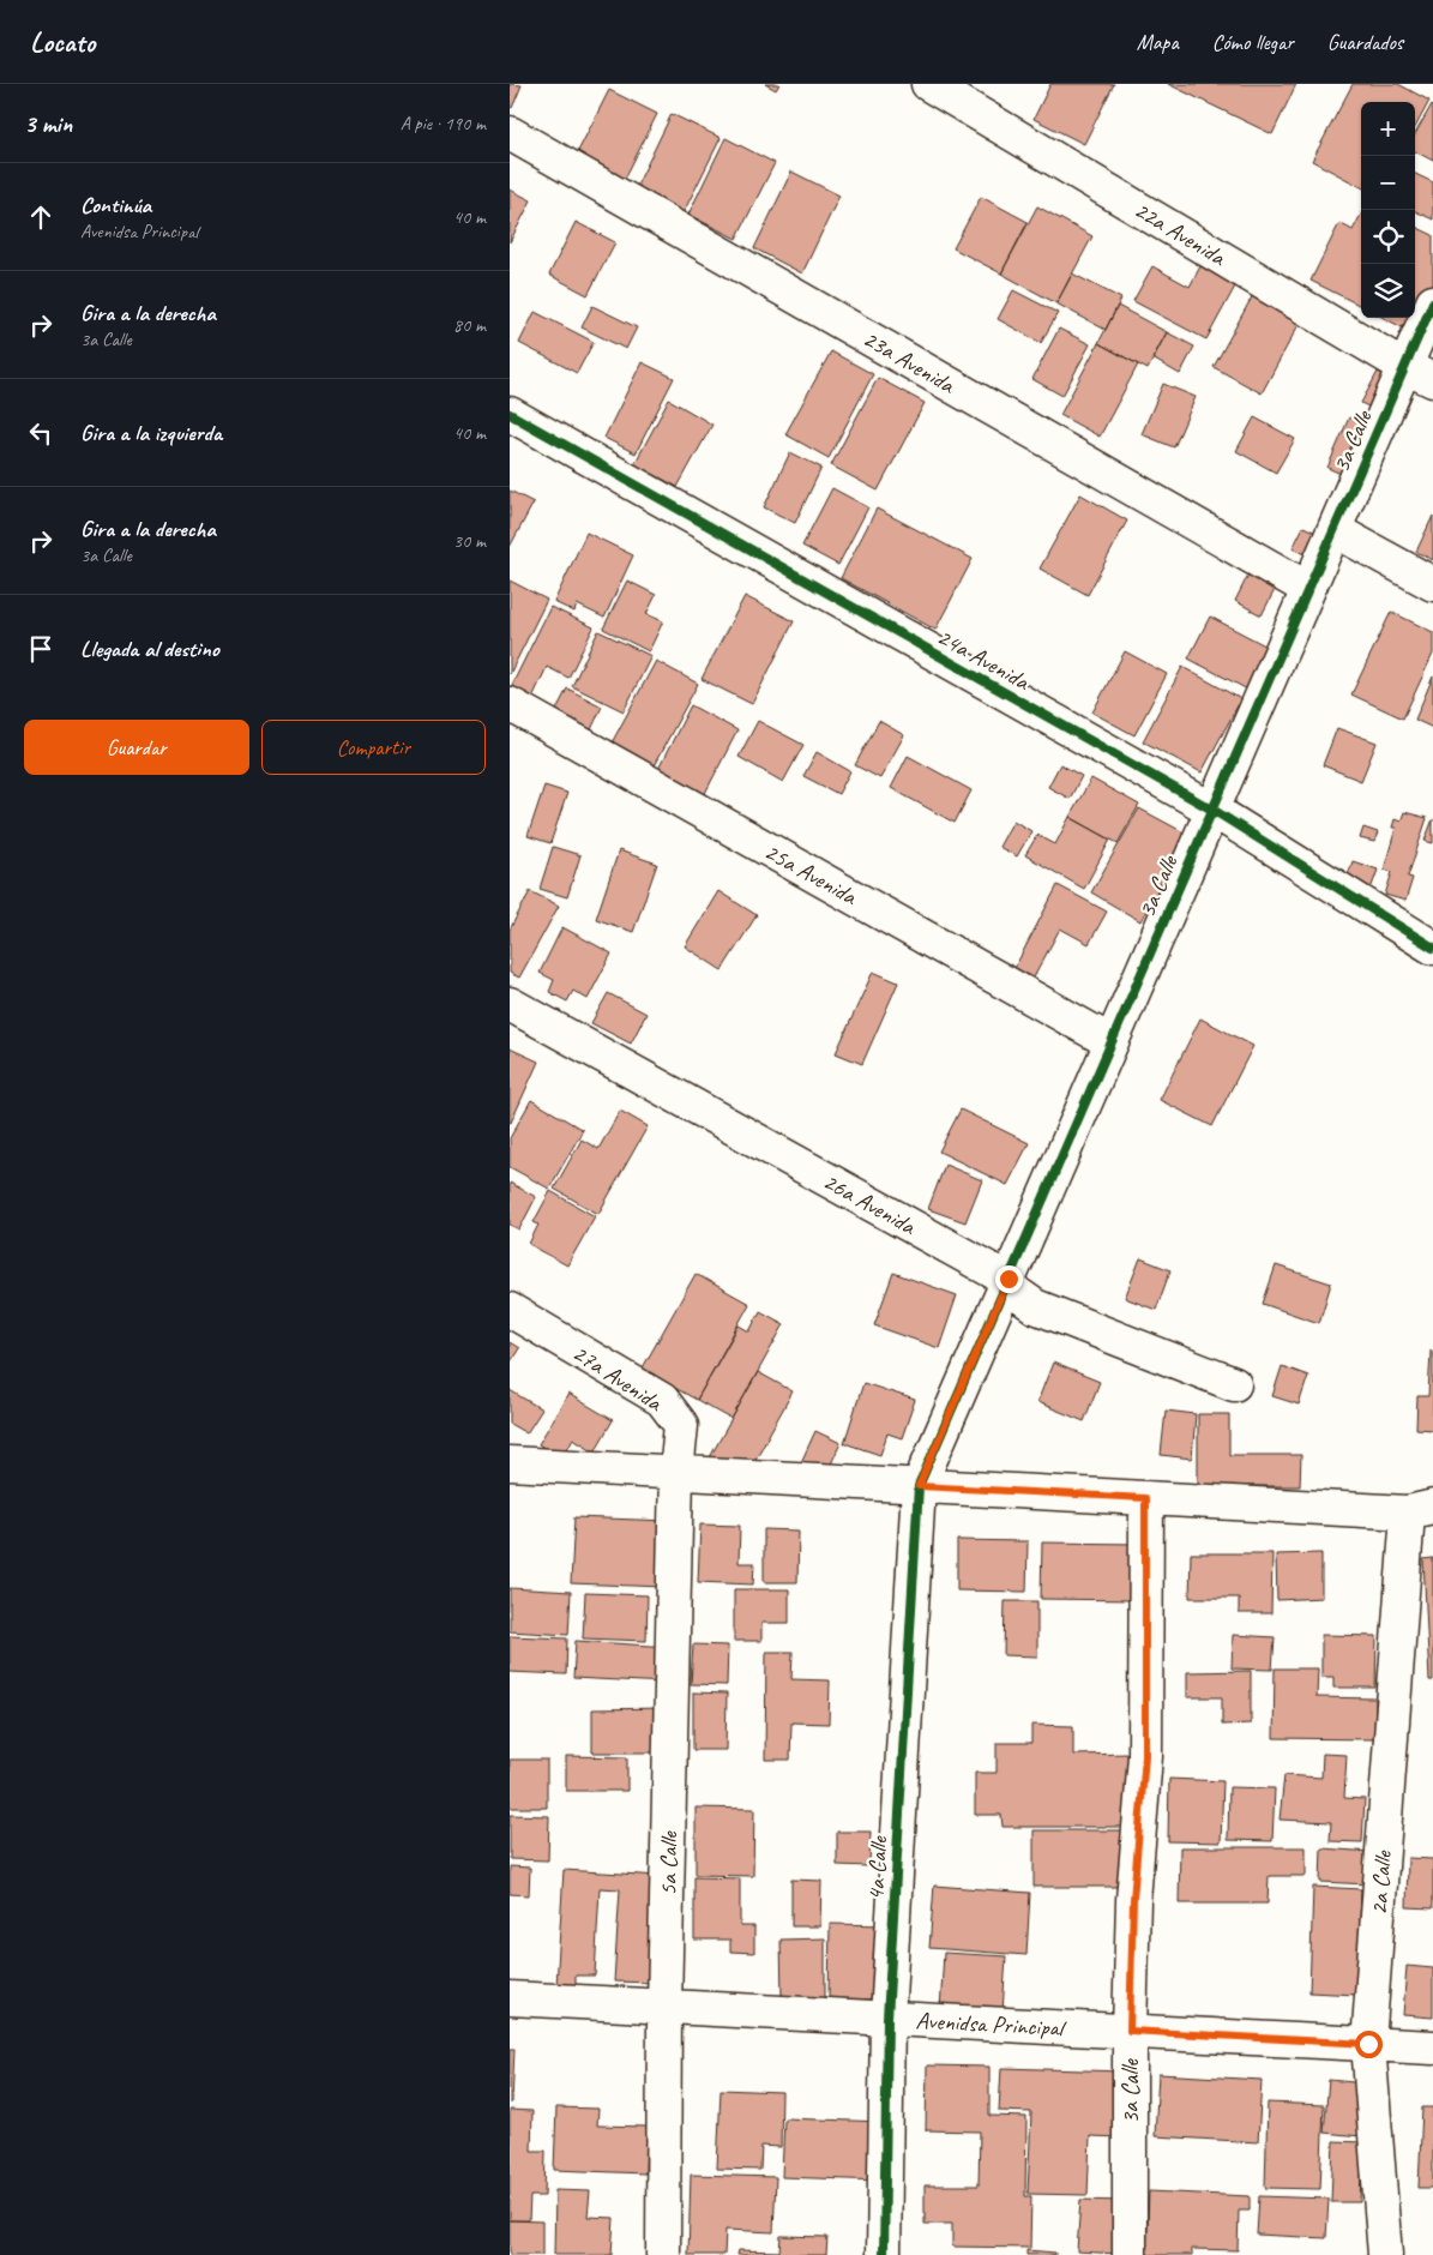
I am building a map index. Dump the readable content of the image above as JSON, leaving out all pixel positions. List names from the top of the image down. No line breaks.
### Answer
{"streets":{"street":["22a Avenida","23a Avenida","3a Calle","24a Avenida","25a Avenida","26a Avenida","27a Avenida","5a Calle","4a Calle","2a Calle","Avenidsa Principal"]},"crossings":[["22a Avenida","3a Calle"],["23a Avenida","3a Calle"],["3a Calle","24a Avenida"],["3a Calle","25a Avenida"],["3a Calle","26a Avenida"],["3a Calle","4a Calle"],["3a Calle","Avenidsa Principal"],["27a Avenida","5a Calle"],["5a Calle","Avenidsa Principal"],["4a Calle","Avenidsa Principal"],["2a Calle","Avenidsa Principal"]],"page":{"header":"Locato","nav":["Mapa","Cómo llegar","Guardados"],"heading":["3 min","A pie · 190 m"],"map_buttons":["+","−"],"list":[["Continúa","Avenidsa Principal","40 m"],["Gira a la derecha","3a Calle","80 m"],["Gira a la izquierda","40 m"],["Gira a la derecha","3a Calle","30 m"],"Llegada al destino"],"buttons":["Guardar","Compartir"]}}
